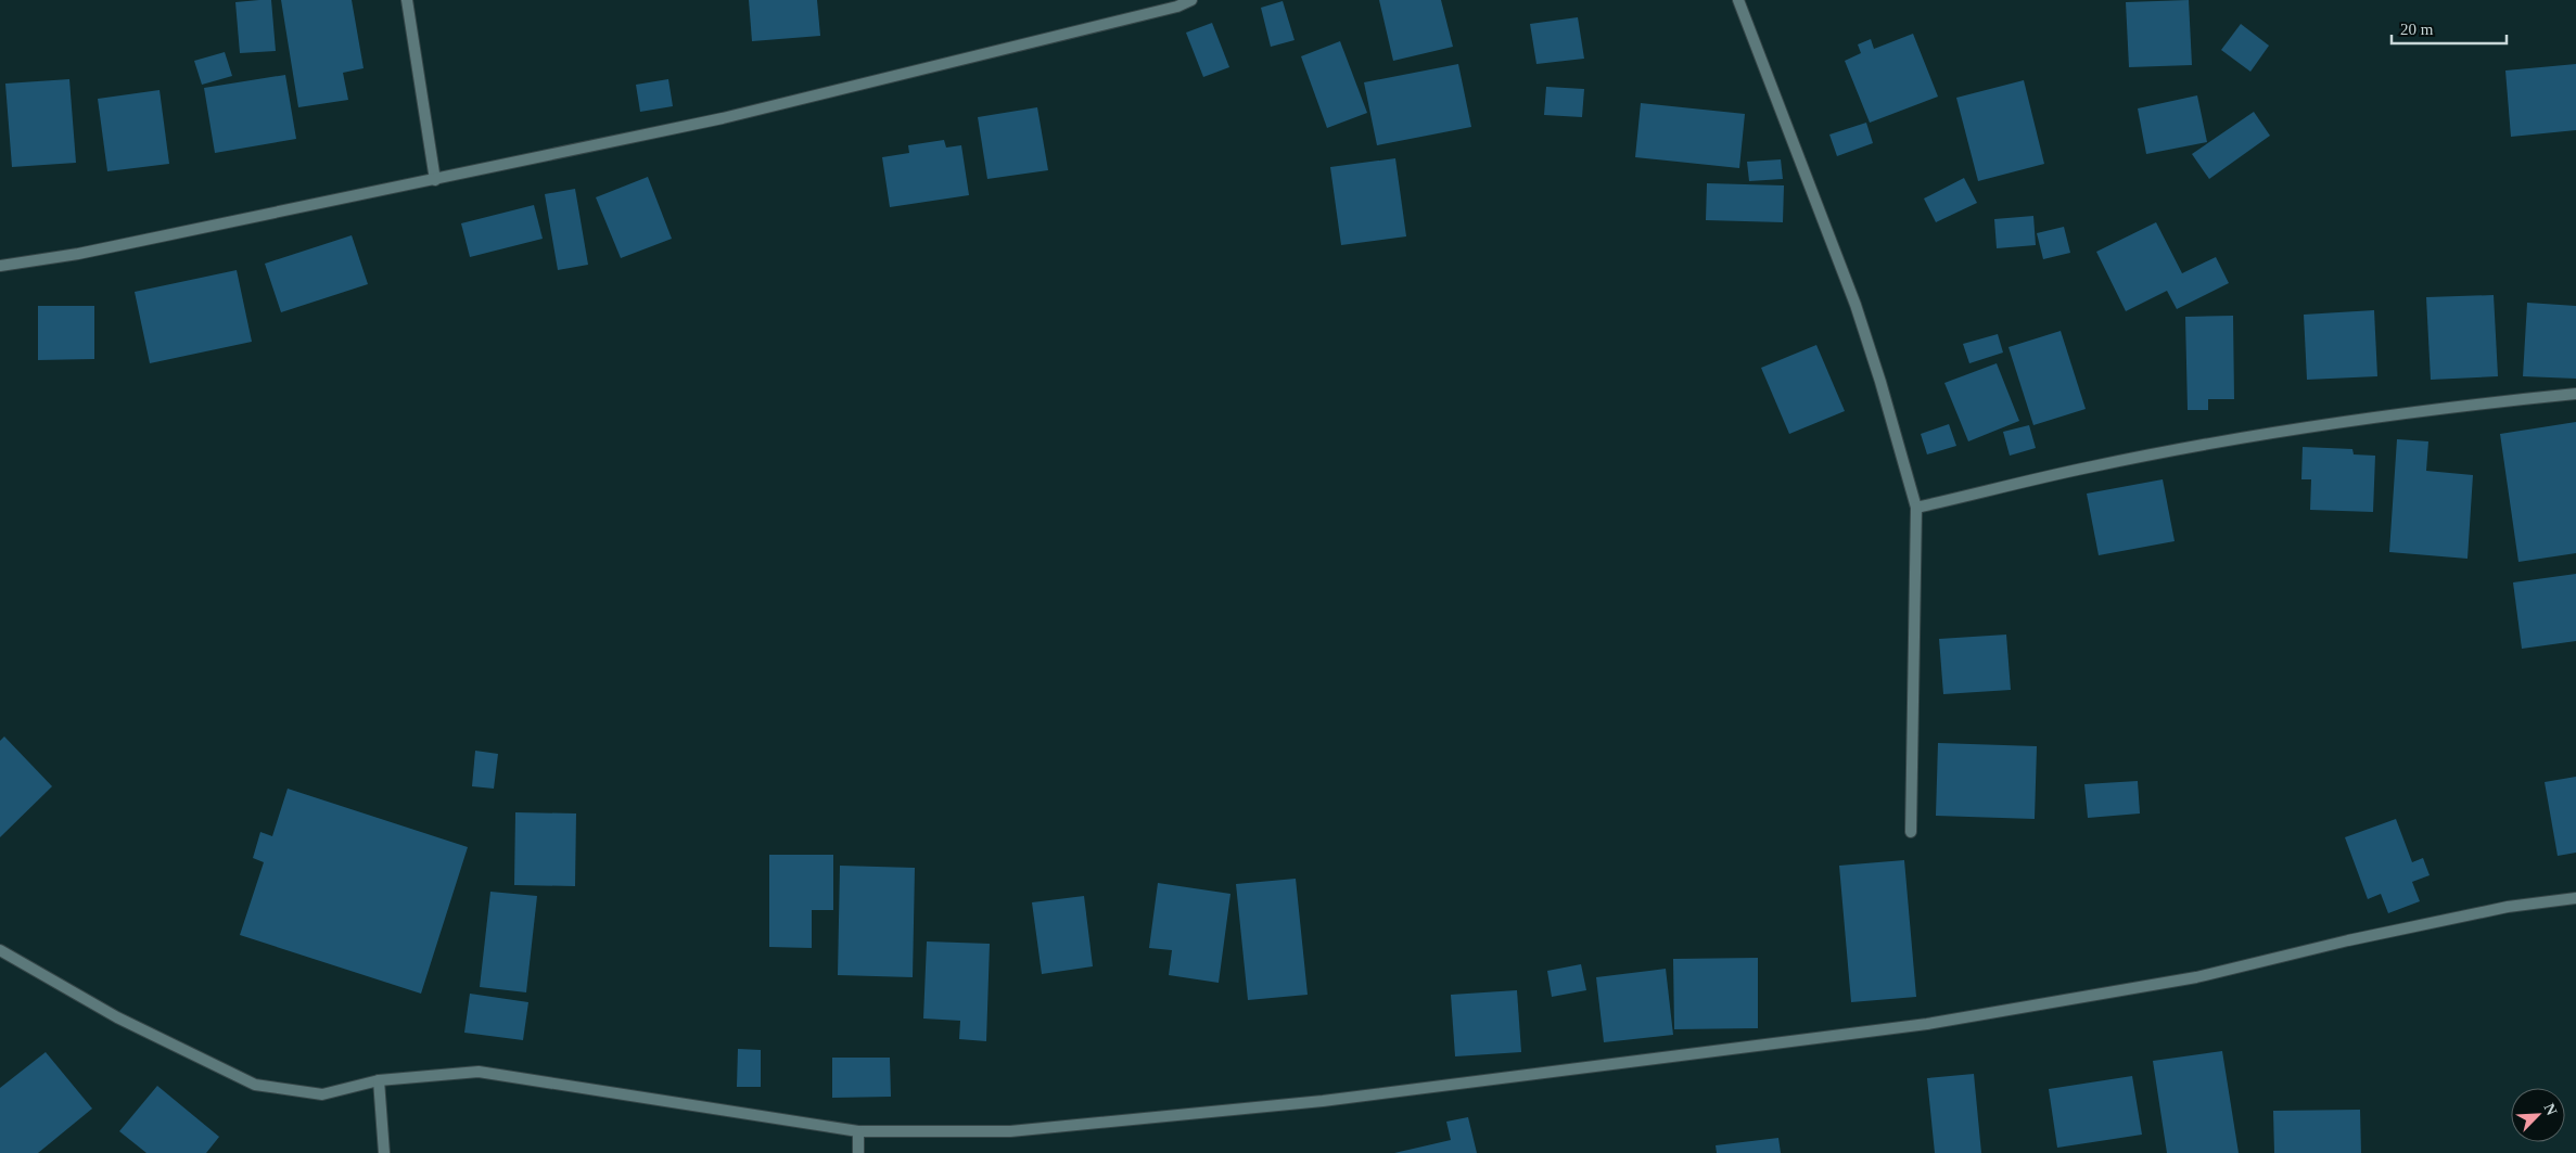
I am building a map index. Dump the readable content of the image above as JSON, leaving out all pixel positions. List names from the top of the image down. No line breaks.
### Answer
{"scale_bar":"20 m","north":"top right"}
